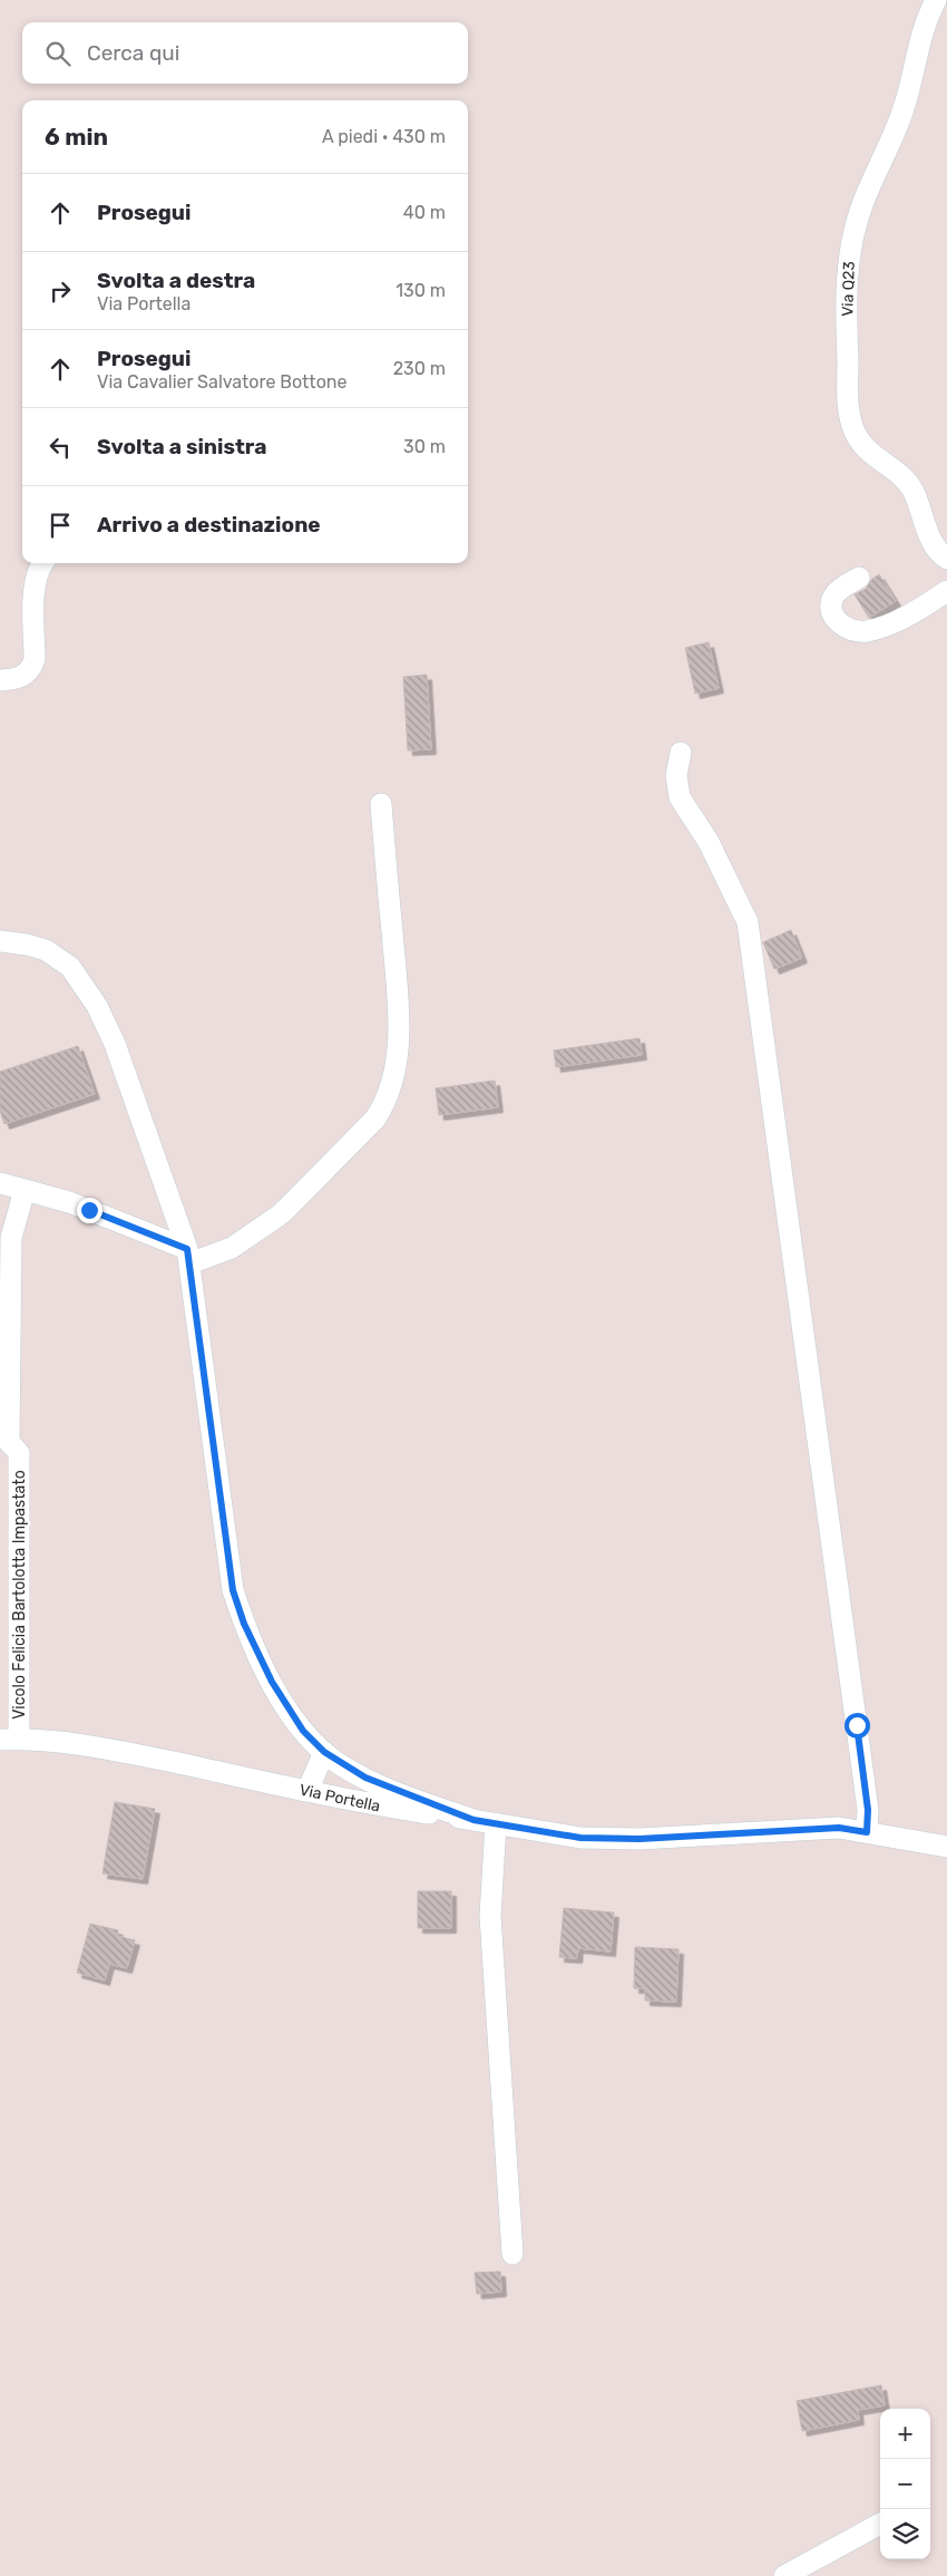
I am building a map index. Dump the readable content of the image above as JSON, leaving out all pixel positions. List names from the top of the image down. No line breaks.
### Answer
{"streets":{"street":["Via Q23","Vicolo Felicia Bartolotta Impastato","Via Portella"]},"crossings":[["Vicolo Felicia Bartolotta Impastato","Via Portella"]],"page":{"search":"Cerca qui","heading":["6 min","A piedi · 430 m"],"list":[["Prosegui","40 m"],["Svolta a destra","Via Portella","130 m"],["Prosegui","Via Cavalier Salvatore Bottone","230 m"],["Svolta a sinistra","30 m"],"Arrivo a destinazione"],"map_buttons":["+","−"]}}
